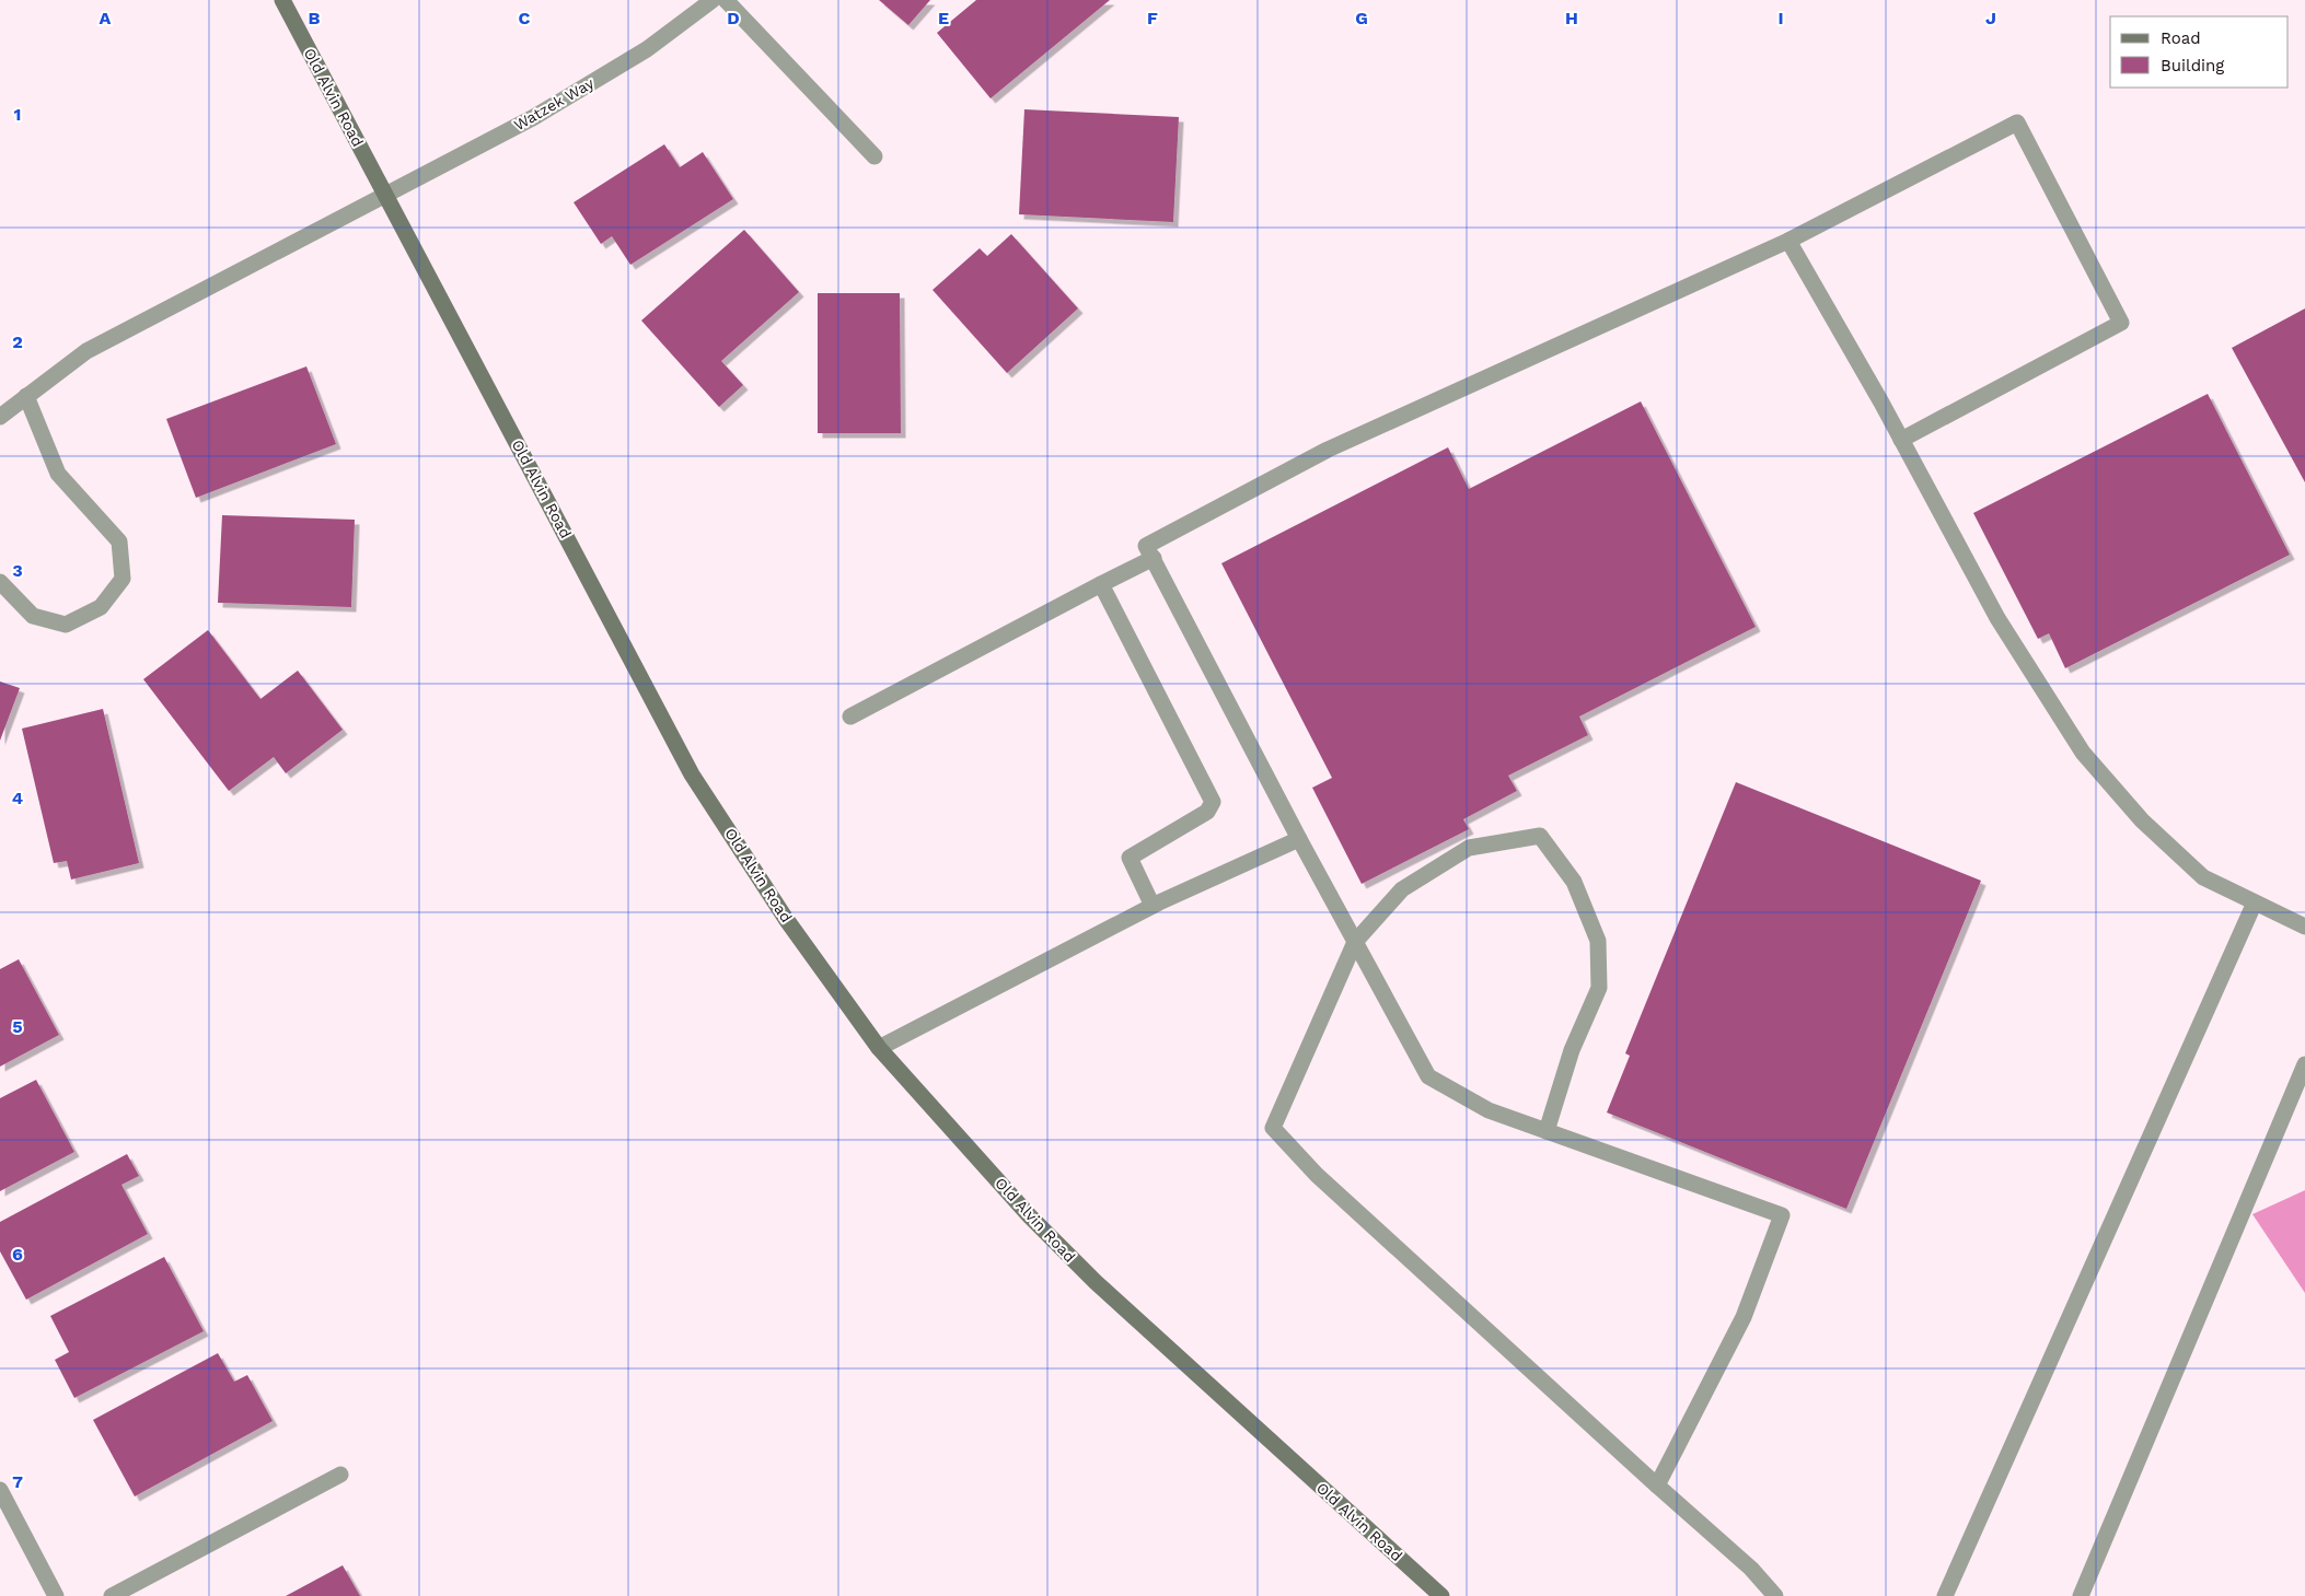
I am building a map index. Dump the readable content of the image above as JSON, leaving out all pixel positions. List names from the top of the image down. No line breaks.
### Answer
{"streets":{"street":["Old Alvin Road","Watzek Way"]},"crossings":[["Old Alvin Road","Watzek Way"]],"legend":["Road","Building"],"grid":{"columns":["A","B","C","D","E","F","G","H","I","J"],"rows":["1","2","3","4","5","6","7"]}}
